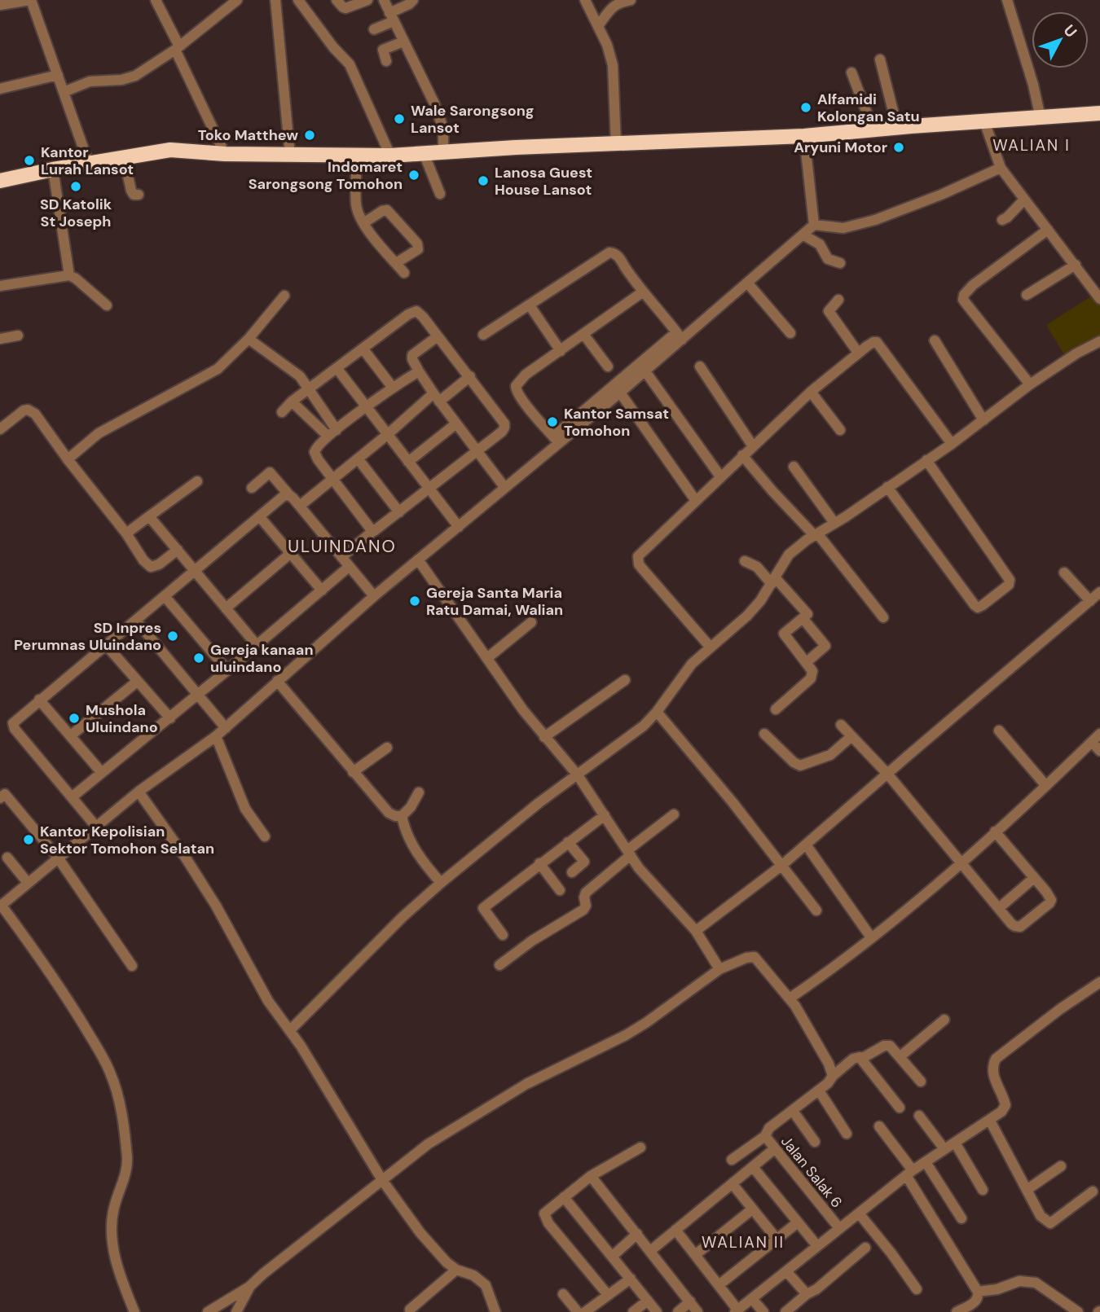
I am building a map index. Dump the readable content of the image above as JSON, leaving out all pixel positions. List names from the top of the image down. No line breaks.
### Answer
{"streets":{"street":["Jalan Salak 6"]},"districts":["WALIAN I","ULUINDANO","WALIAN II"],"places":["Alfamidi Kolongan Satu","Wale Sarongsong Lansot","Toko Matthew","Aryuni Motor","Kantor Lurah Lansot","Indomaret Sarongsong Tomohon","Lanosa Guest House Lansot","SD Katolik St Joseph","Kantor Samsat Tomohon","Gereja Santa Maria Ratu Damai, Walian","SD Inpres Perumnas Uluindano","Gereja kanaan uluindano","Mushola Uluindano","Kantor Kepolisian Sektor Tomohon Selatan"],"north":"top right"}
